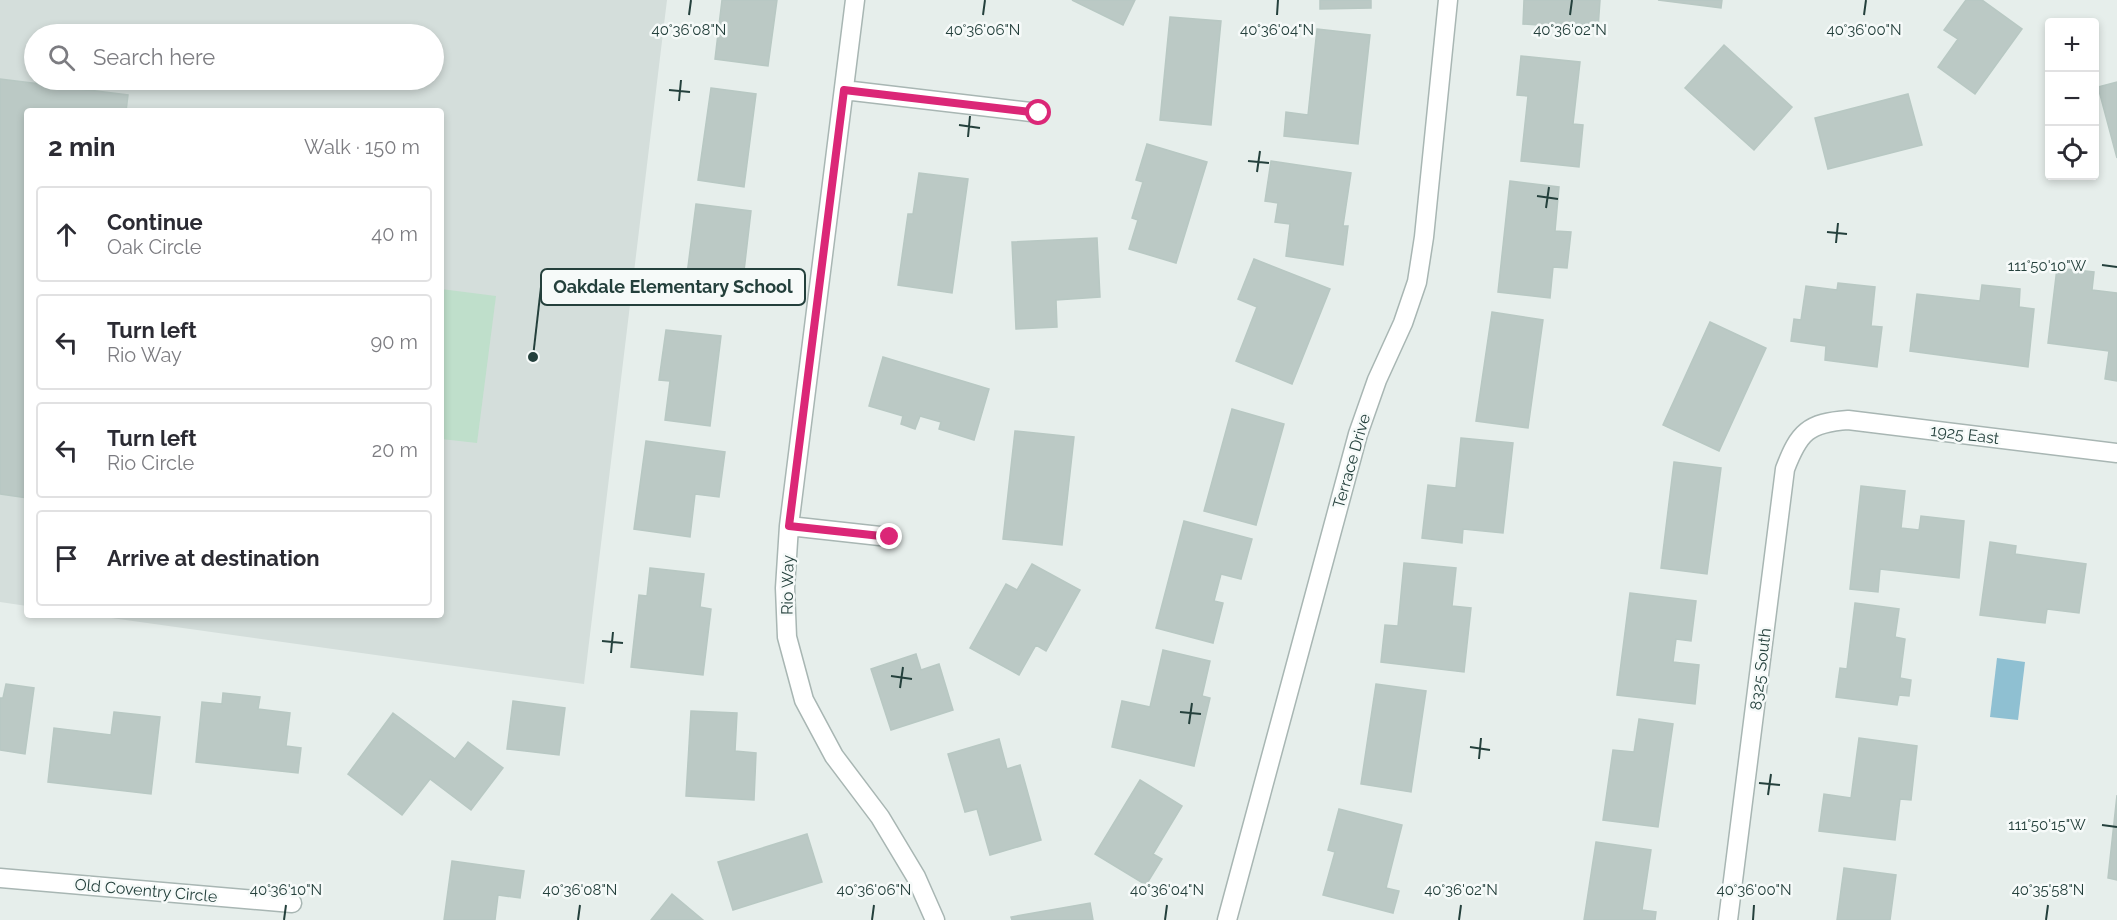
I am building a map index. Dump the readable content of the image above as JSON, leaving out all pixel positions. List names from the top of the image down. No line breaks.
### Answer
{"streets":{"street":["1925 East","Terrace Drive","Rio Way","8325 South","Old Coventry Circle"]},"crossings":[["1925 East","8325 South"]],"places":["Oakdale Elementary School"],"page":{"map_buttons":["+","−"],"search":"Search here","heading":["2 min","Walk · 150 m"],"list":[["Continue","Oak Circle","40 m"],["Turn left","Rio Way","90 m"],["Turn left","Rio Circle","20 m"],"Arrive at destination"]},"coordinates":["40°36'08\"N","40°36'06\"N","40°36'04\"N","40°36'02\"N","40°36'00\"N","111°50'10\"W","111°50'15\"W","40°36'10\"N","40°35'58\"N"]}
